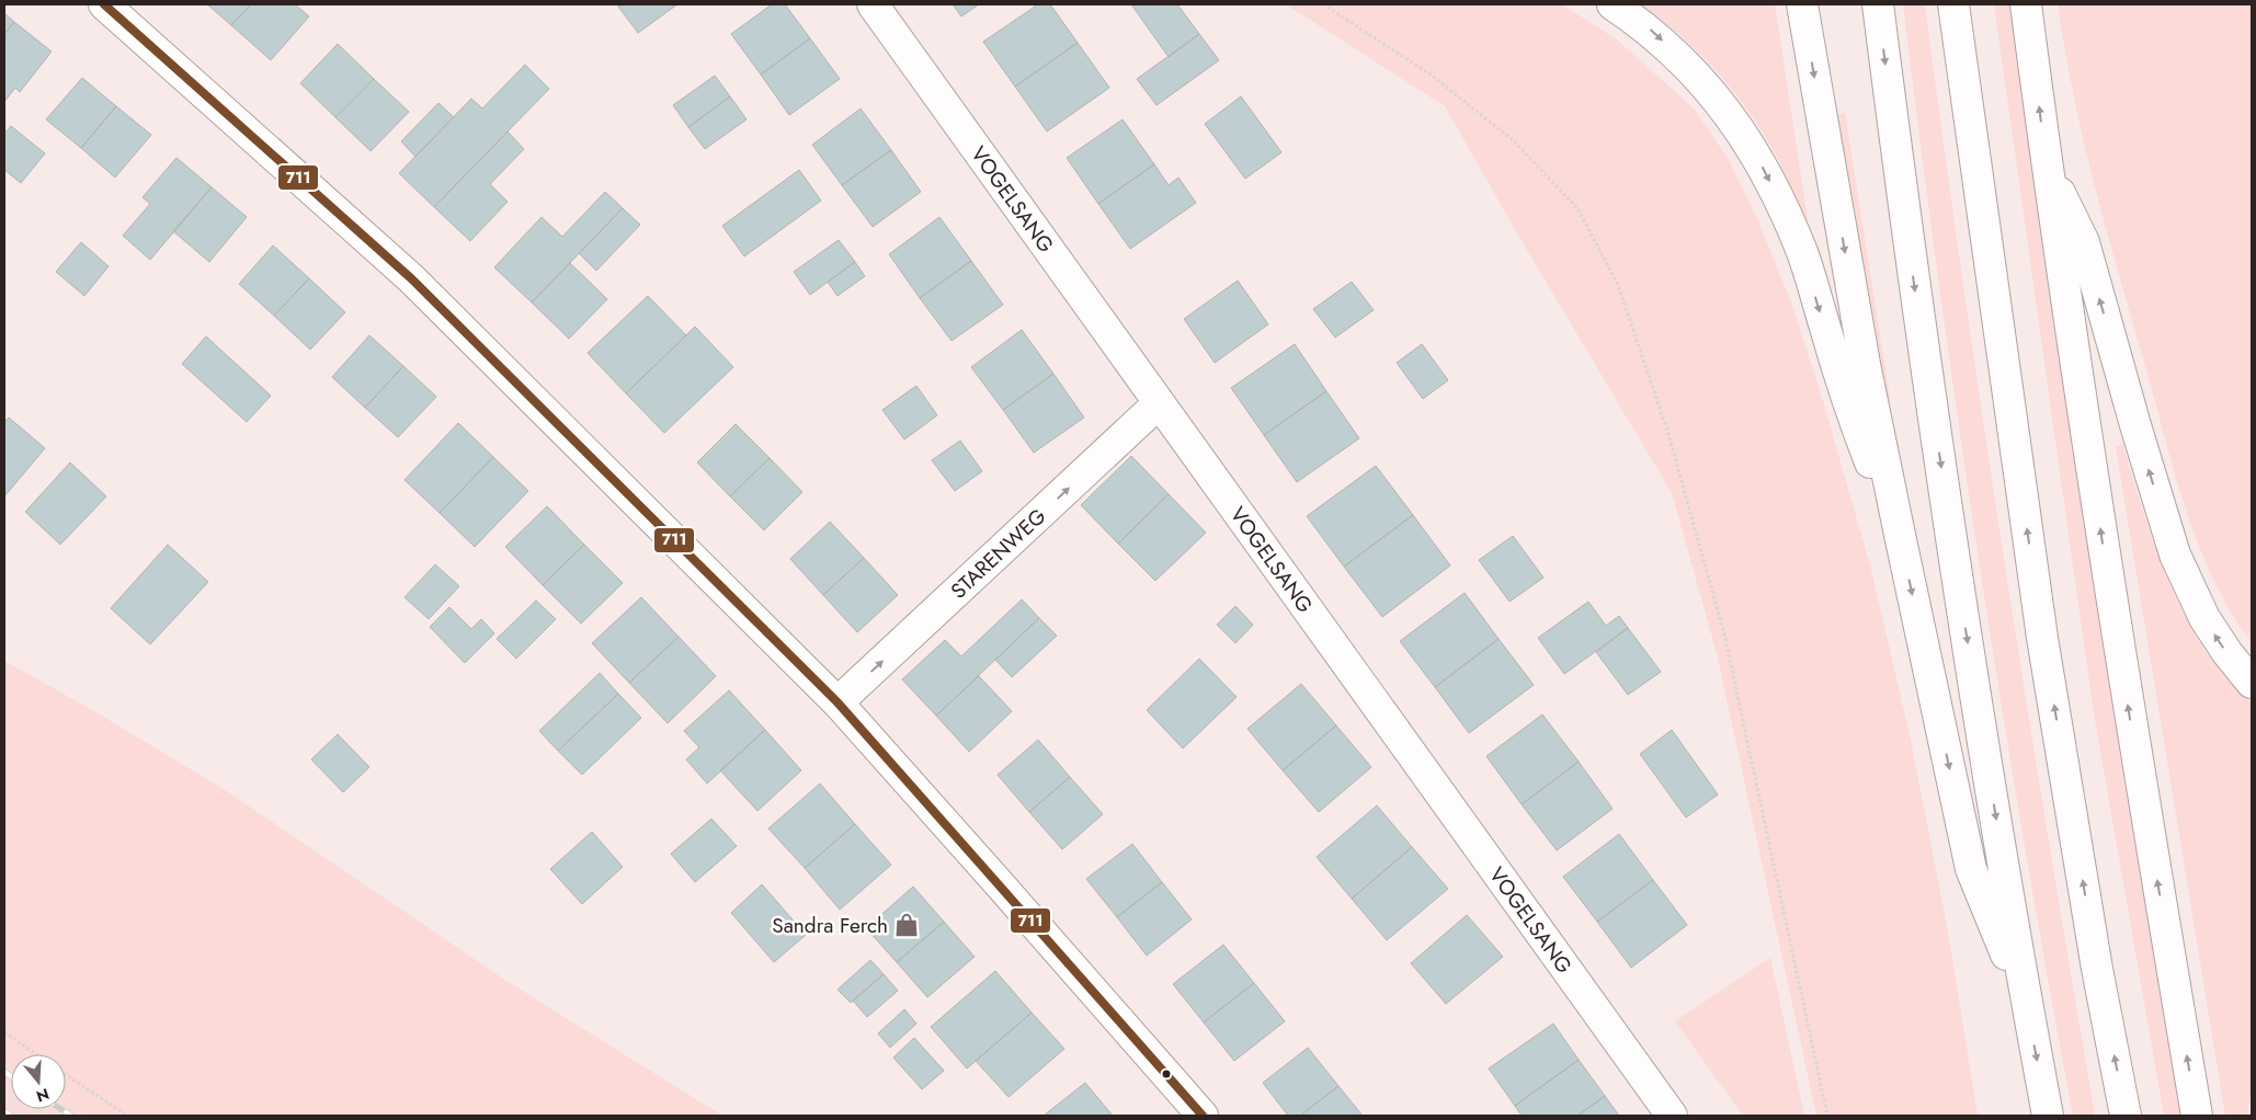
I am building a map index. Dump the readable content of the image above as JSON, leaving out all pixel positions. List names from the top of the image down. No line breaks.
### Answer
{"streets":{"main road":["VOGELSANG","STARENWEG"]},"crossings":[["VOGELSANG","STARENWEG"]],"one_way":["STARENWEG"],"places":{"shop":["Sandra Ferch"]},"lines":["transit line 711"],"north":"bottom"}
